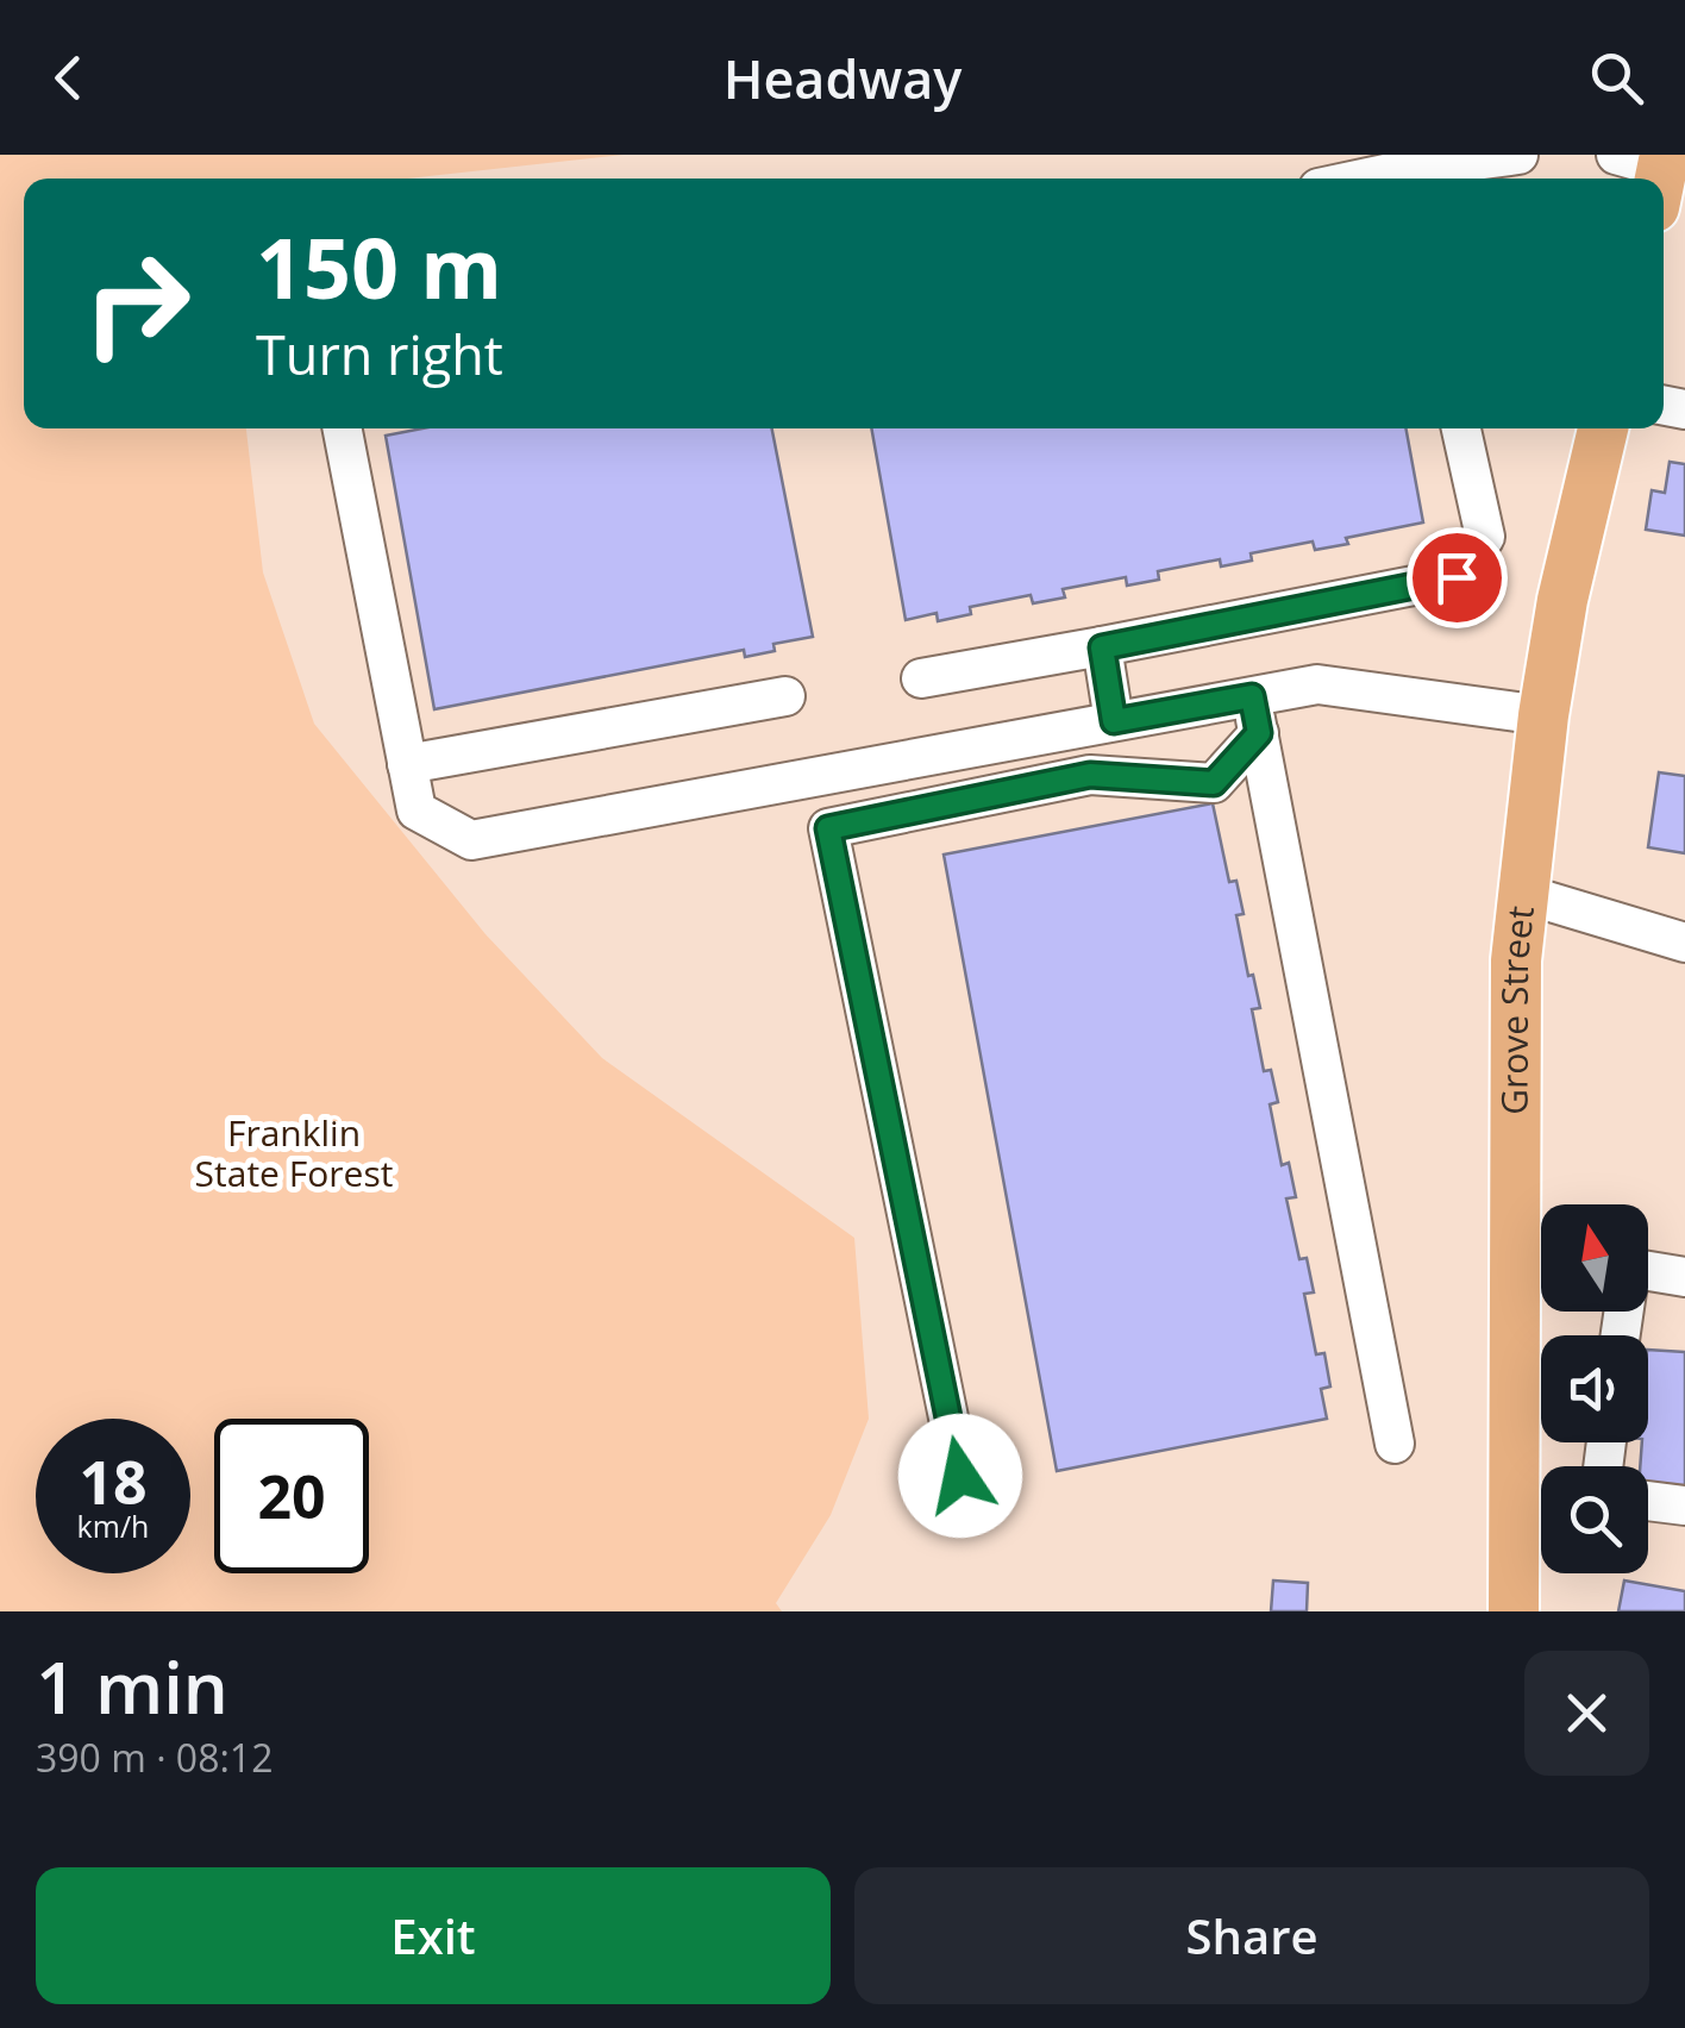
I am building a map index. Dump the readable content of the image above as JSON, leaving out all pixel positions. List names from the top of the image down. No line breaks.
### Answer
{"streets":{"main road":["Grove Street"]},"parks":["Franklin State Forest"],"north":"top","page":{"header":"Headway","turn":["150 m","Turn right"],"speed":"18 km/h","limit":"20","heading":["1 min","390 m · 08:12"],"buttons":["Exit","Share"]}}
